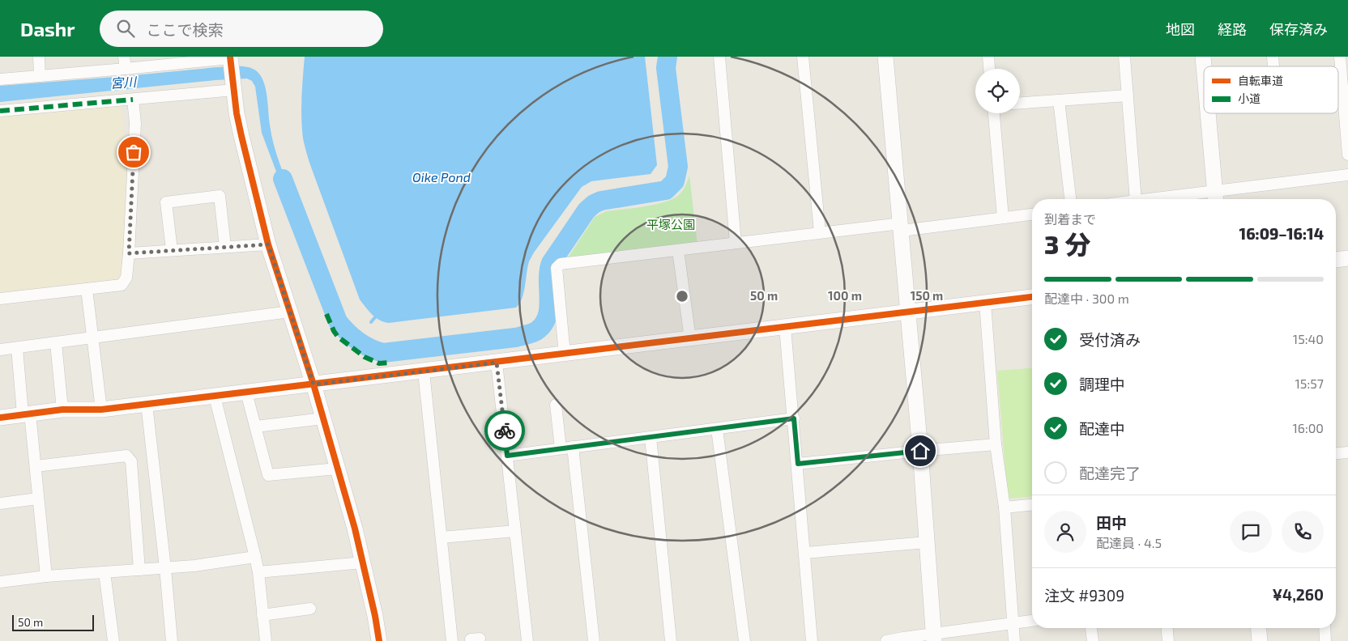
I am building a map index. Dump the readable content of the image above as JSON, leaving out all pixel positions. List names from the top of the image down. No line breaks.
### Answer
{"water":["宮川","Oike Pond"],"parks":["平塚公園"],"legend":["自転車道","小道"],"scale_bar":"50 m","page":{"header":"Dashr","search":"ここで検索","nav":["地図","経路","保存済み"],"heading":["3 分","到着まで","16:09–16:14"],"panel":["田中","配達員 · 4.5","注文 #9309","¥4,260"],"bar":"配達中 · 300 m","list":[["受付済み","15:40"],["調理中","15:57"],["配達中","16:00"],"配達完了"],"scale":"50 m"},"rings":["50 m","100 m","150 m"]}
